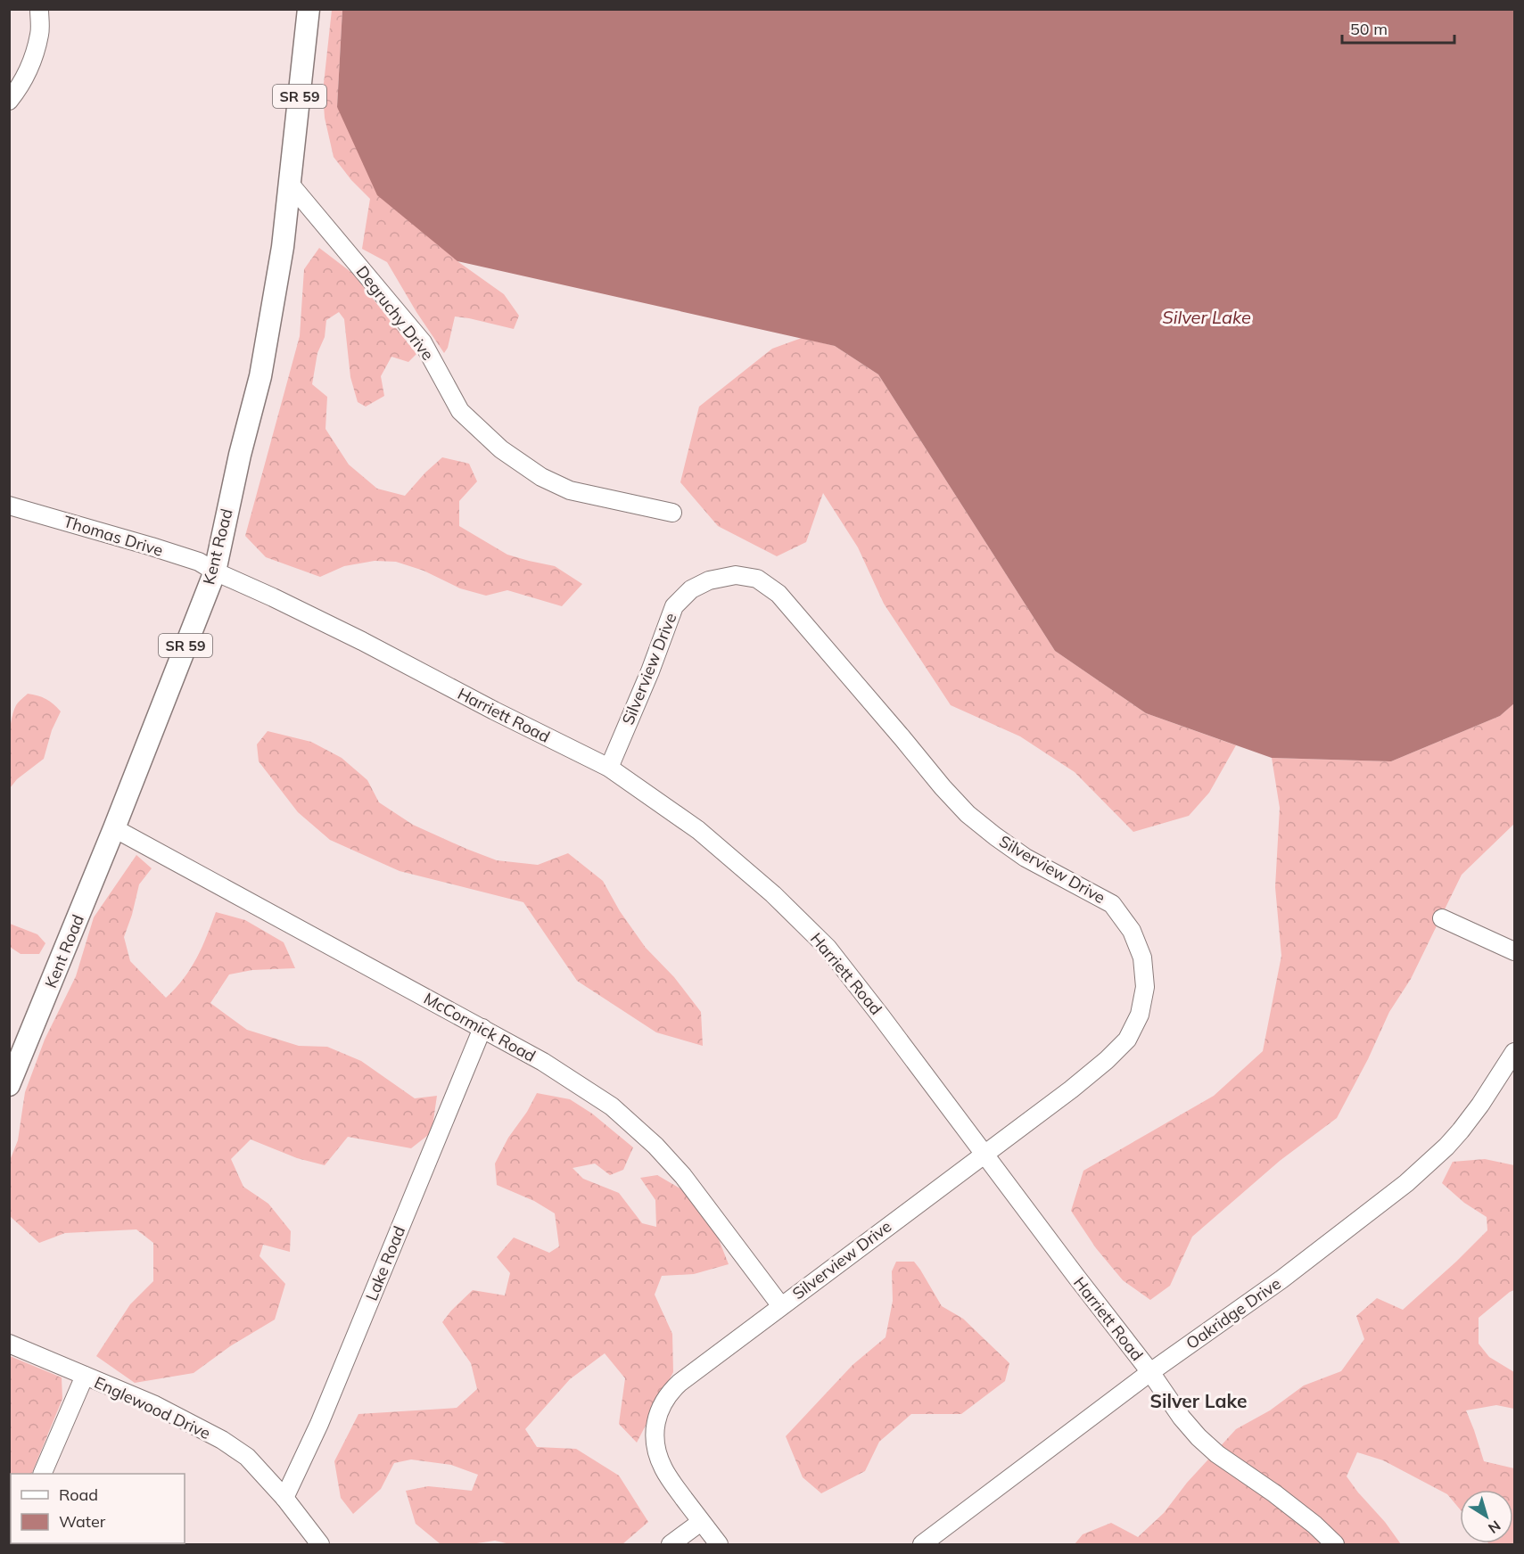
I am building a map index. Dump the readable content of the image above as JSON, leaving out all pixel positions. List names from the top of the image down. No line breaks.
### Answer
{"streets":{"main road":["SR 59","Kent Road"],"street":["Degruchy Drive","Thomas Drive","Silverview Drive","Harriett Road","McCormick Road","Lake Road","Oakridge Drive","Englewood Drive"]},"crossings":[["Degruchy Drive","Kent Road"],["Thomas Drive","Kent Road"],["Thomas Drive","Harriett Road"],["Kent Road","Harriett Road"],["Kent Road","McCormick Road"],["Silverview Drive","Harriett Road"],["Silverview Drive","McCormick Road"],["Harriett Road","Oakridge Drive"],["McCormick Road","Lake Road"],["Lake Road","Englewood Drive"]],"districts":["Silver Lake"],"water":["Silver Lake"],"legend":["Road","Water"],"scale_bar":"50 m","north":"bottom right"}
